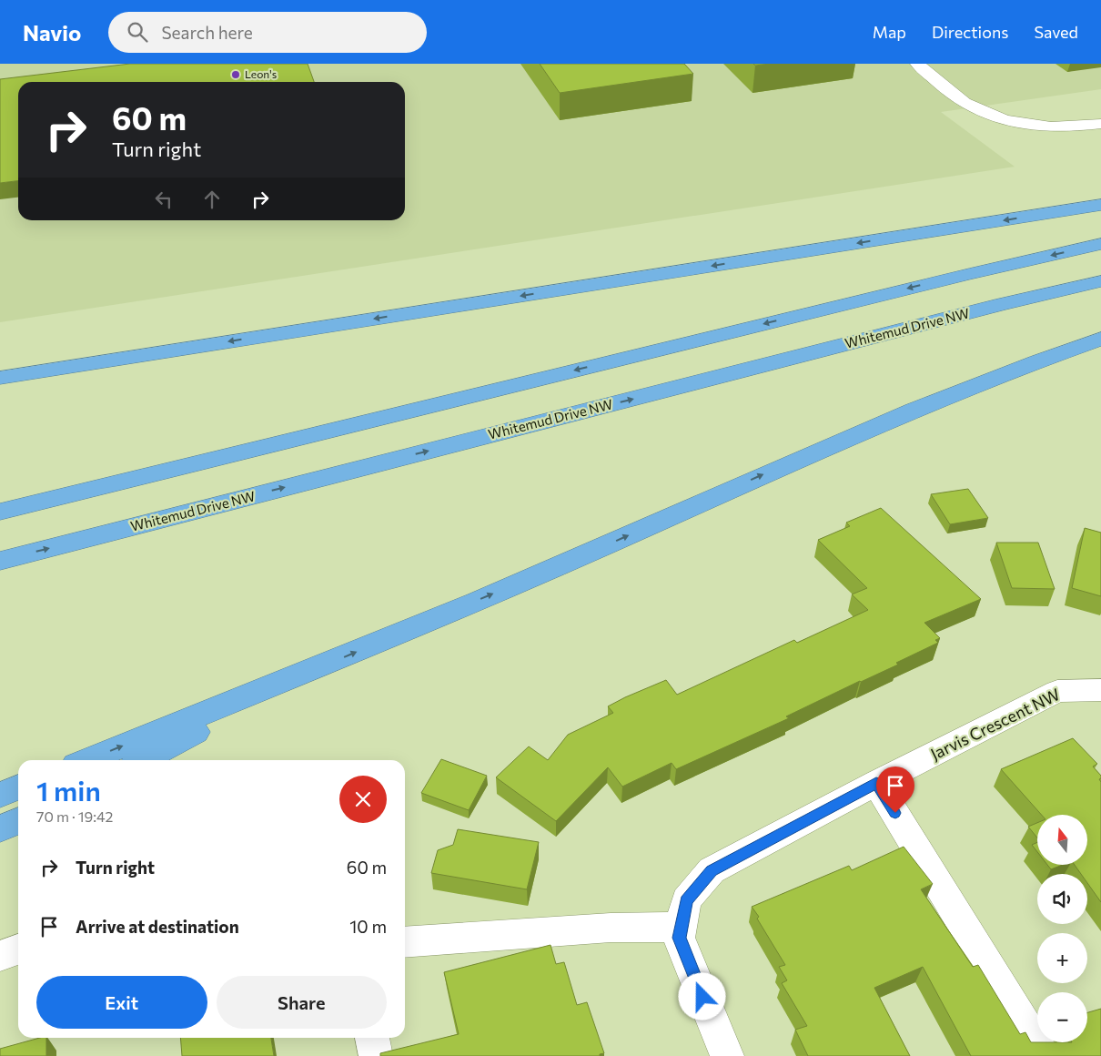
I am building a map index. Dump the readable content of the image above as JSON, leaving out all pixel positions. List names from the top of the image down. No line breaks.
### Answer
{"streets":{"highway":["Whitemud Drive NW"],"street":["Jarvis Crescent NW"]},"places":["Leon's"],"north":"top","page":{"header":"Navio","search":"Search here","nav":["Map","Directions","Saved"],"turn":["60 m","Turn right"],"heading":["1 min","70 m · 19:42"],"map_buttons":["+","−"],"list":[{"name":"Turn right","value":"60 m"},{"name":"Arrive at destination","value":"10 m"}],"buttons":["Exit","Share"]}}
